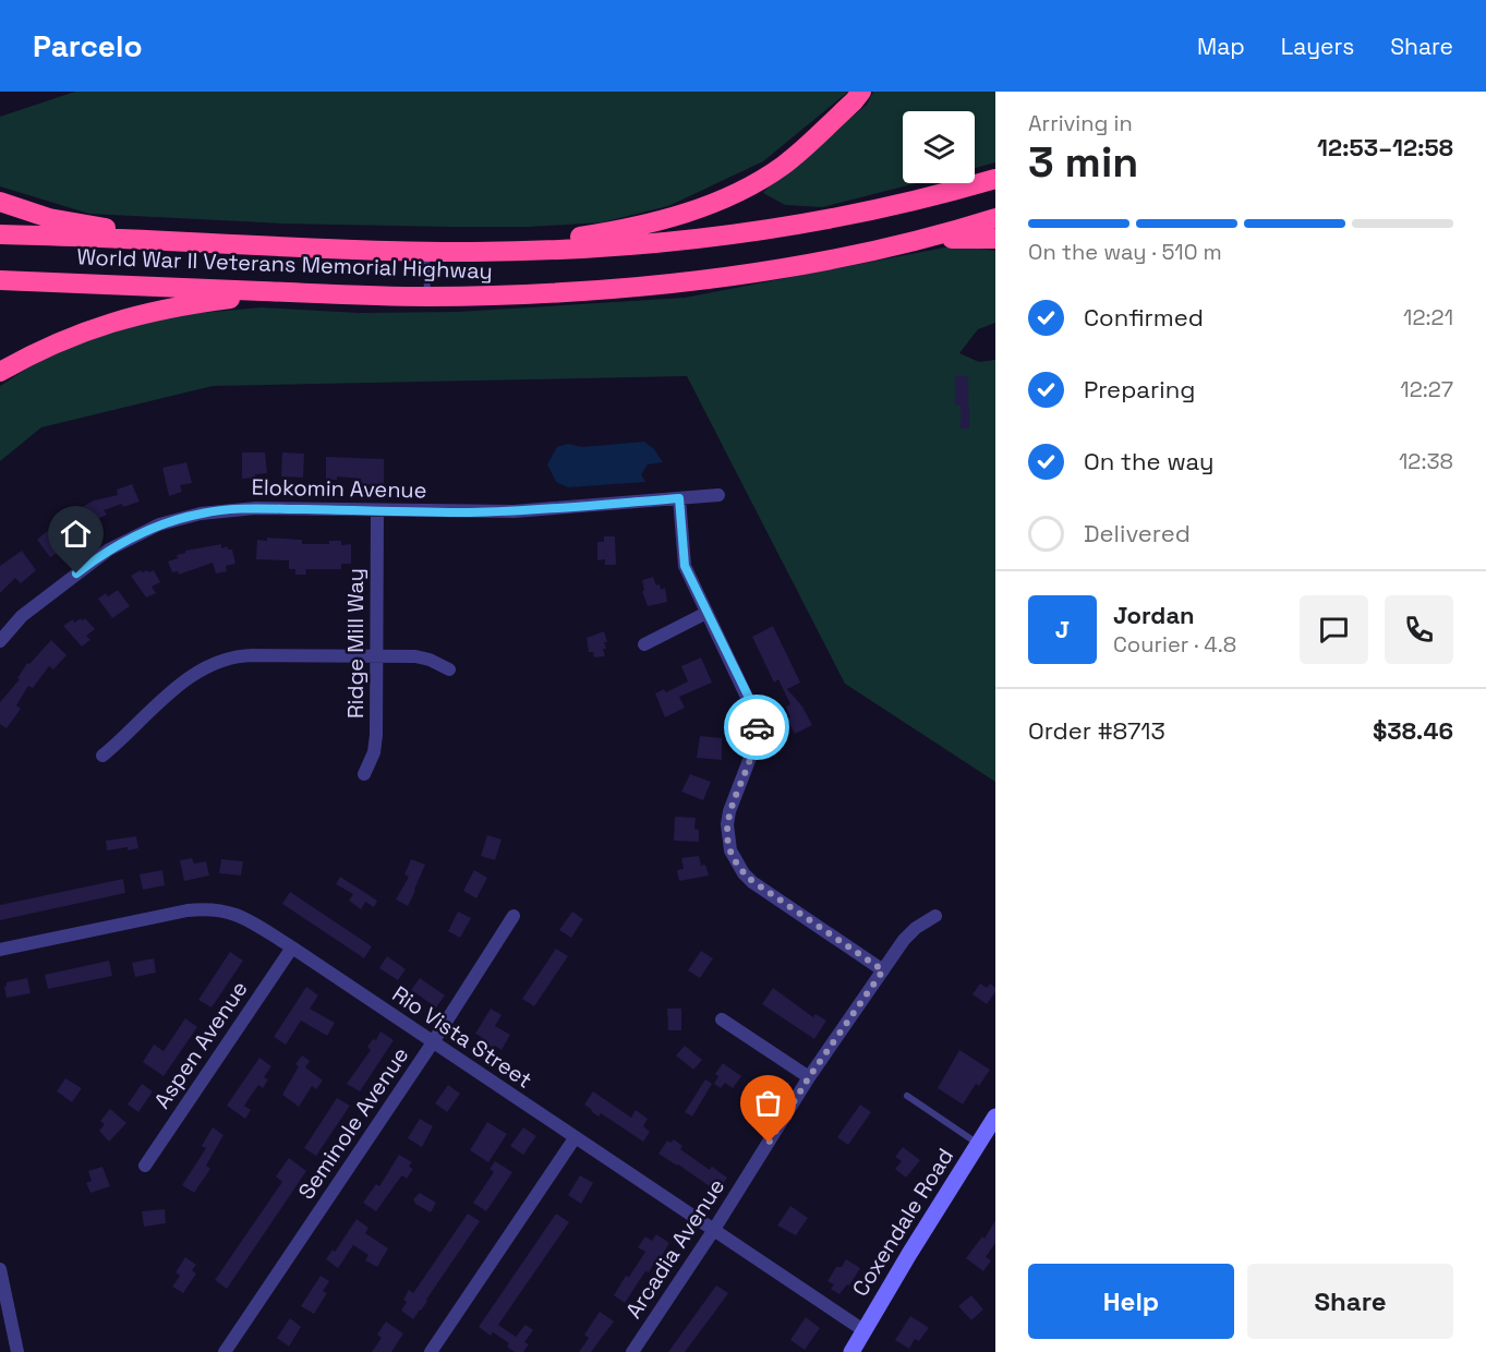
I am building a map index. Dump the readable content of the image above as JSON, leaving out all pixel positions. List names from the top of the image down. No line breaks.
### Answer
{"streets":{"highway":["World War II Veterans Memorial Highway"],"street":["Elokomin Avenue","Ridge Mill Way","Rio Vista Street","Aspen Avenue","Seminole Avenue","Coxendale Road","Arcadia Avenue"]},"crossings":[["Elokomin Avenue","Ridge Mill Way"],["Rio Vista Street","Aspen Avenue"],["Rio Vista Street","Seminole Avenue"],["Rio Vista Street","Coxendale Road"],["Rio Vista Street","Arcadia Avenue"]],"page":{"header":"Parcelo","nav":["Map","Layers","Share"],"heading":["3 min","Arriving in","12:53–12:58"],"panel":["Jordan","Courier · 4.8","Order #8713","$38.46"],"bar":"On the way · 510 m","list":[["Confirmed","12:21"],["Preparing","12:27"],["On the way","12:38"],"Delivered"],"round":"J","buttons":["Help","Share"]}}
